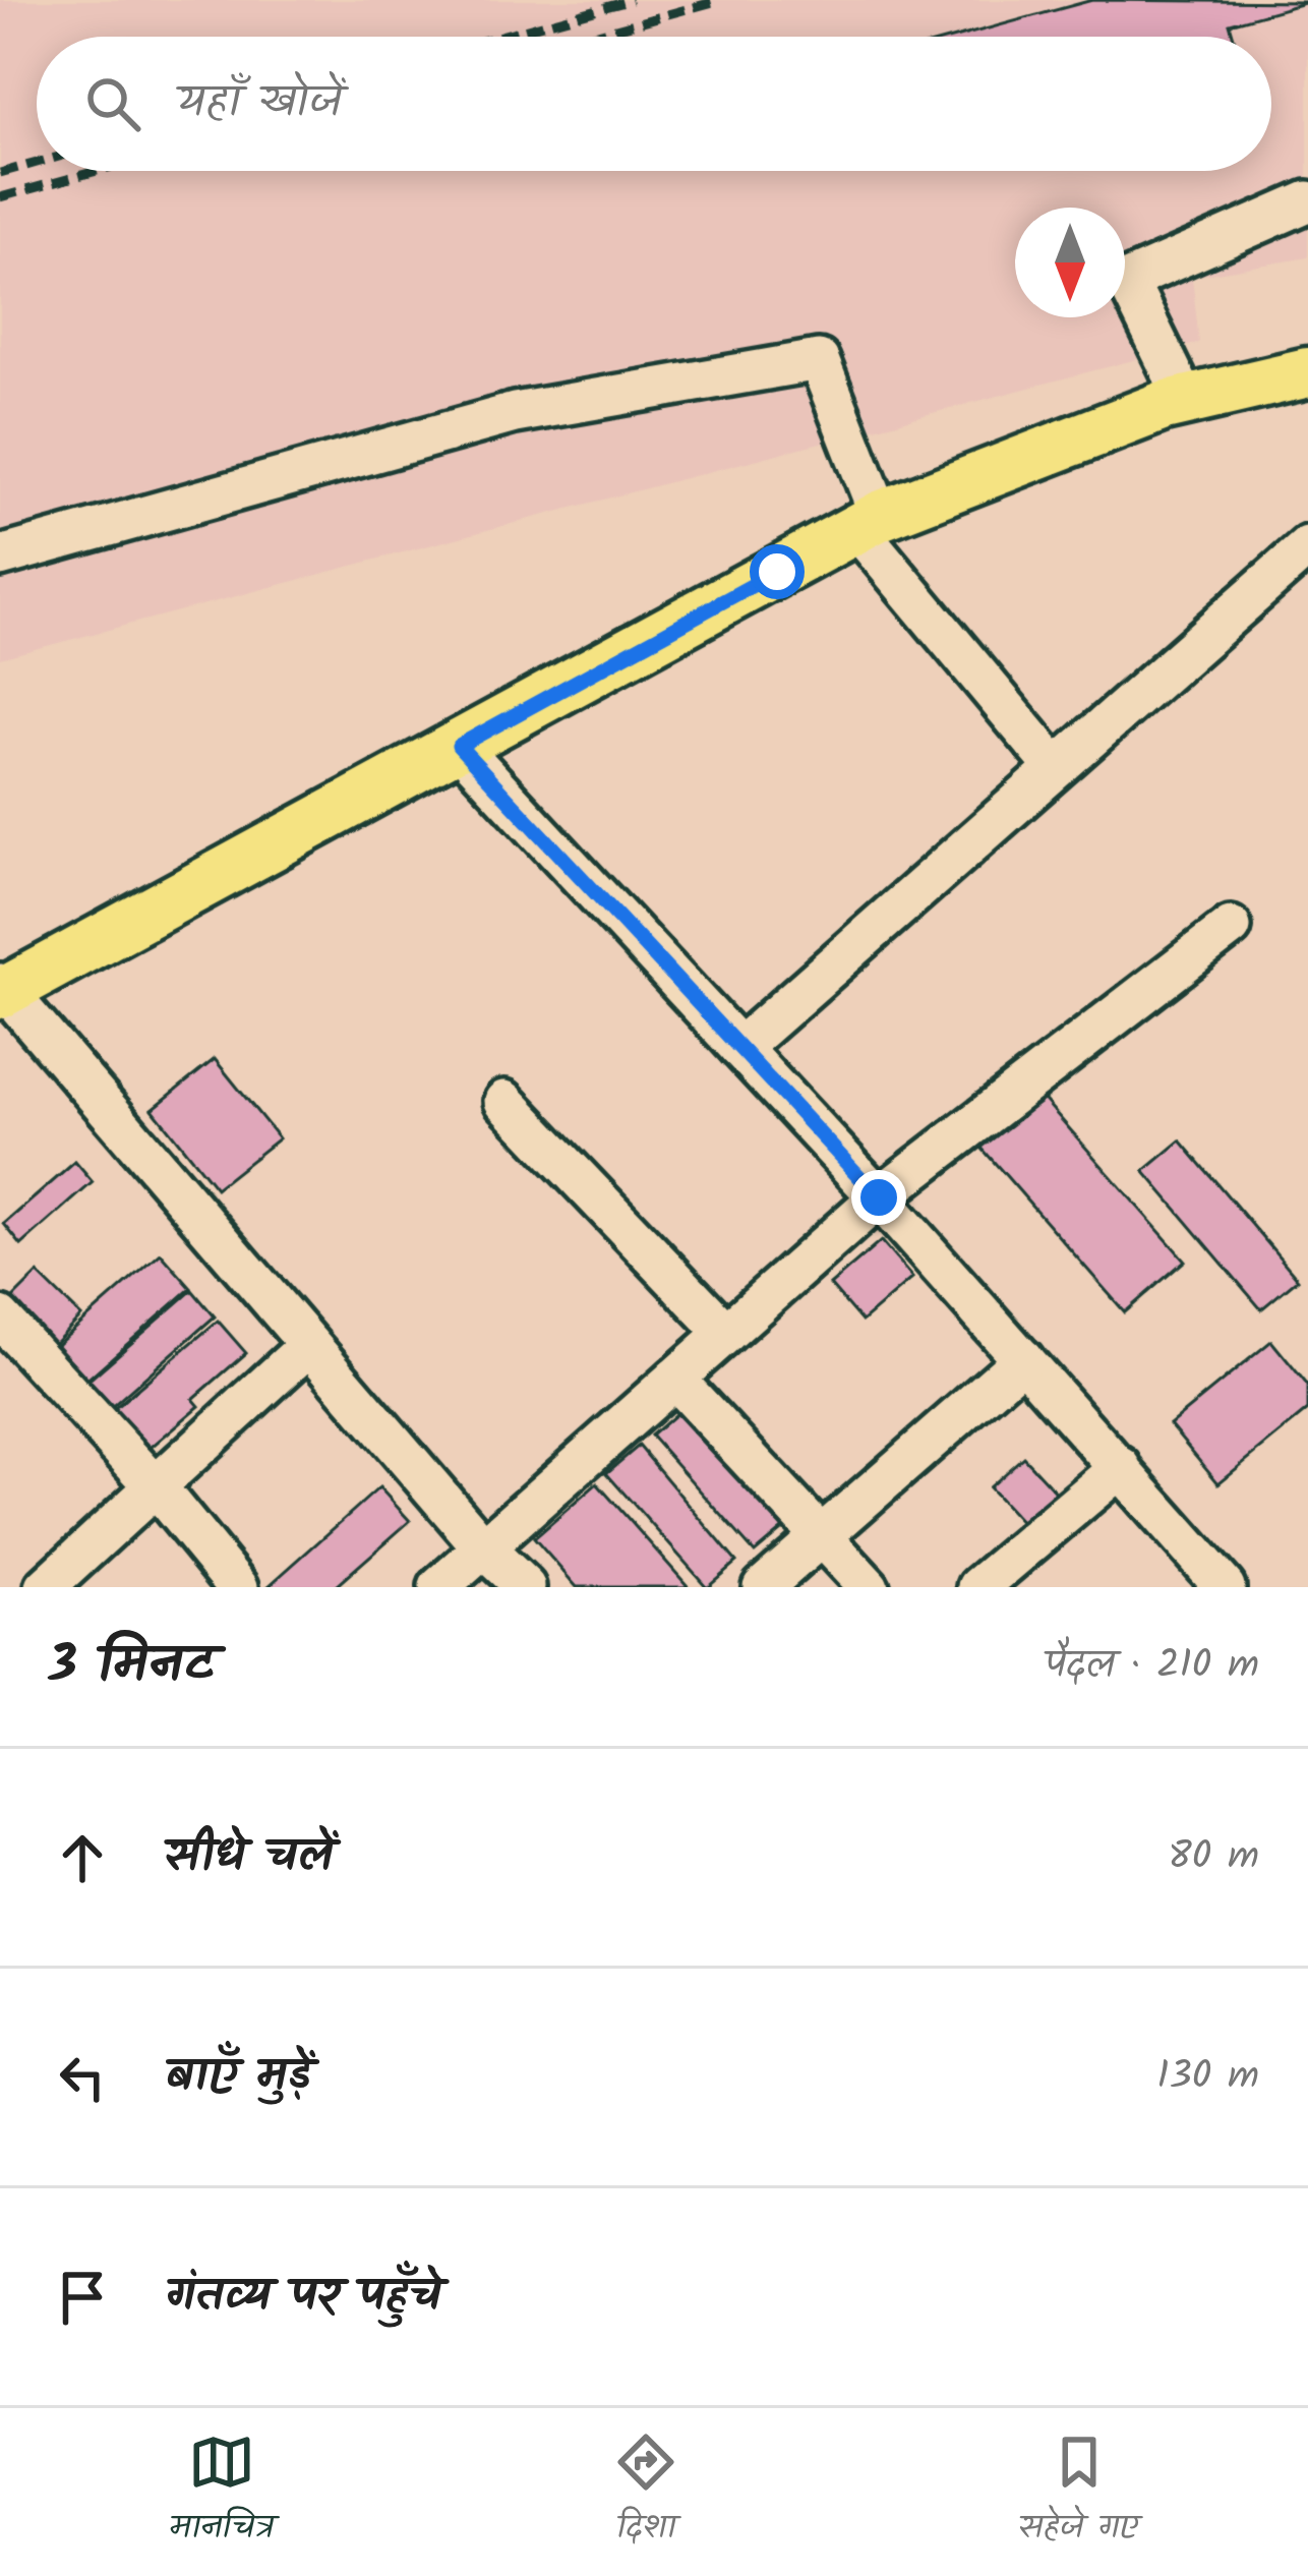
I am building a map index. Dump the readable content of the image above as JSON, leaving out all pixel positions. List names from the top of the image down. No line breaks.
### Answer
{"north":"bottom","page":{"search":"यहाँ खोजें","heading":["3 मिनट","पैदल · 210 m"],"list":[["सीधे चलें","80 m"],["बाएँ मुड़ें","130 m"],"गंतव्य पर पहुँचे"],"nav":["मानचित्र","दिशा","सहेजे गए"]}}
